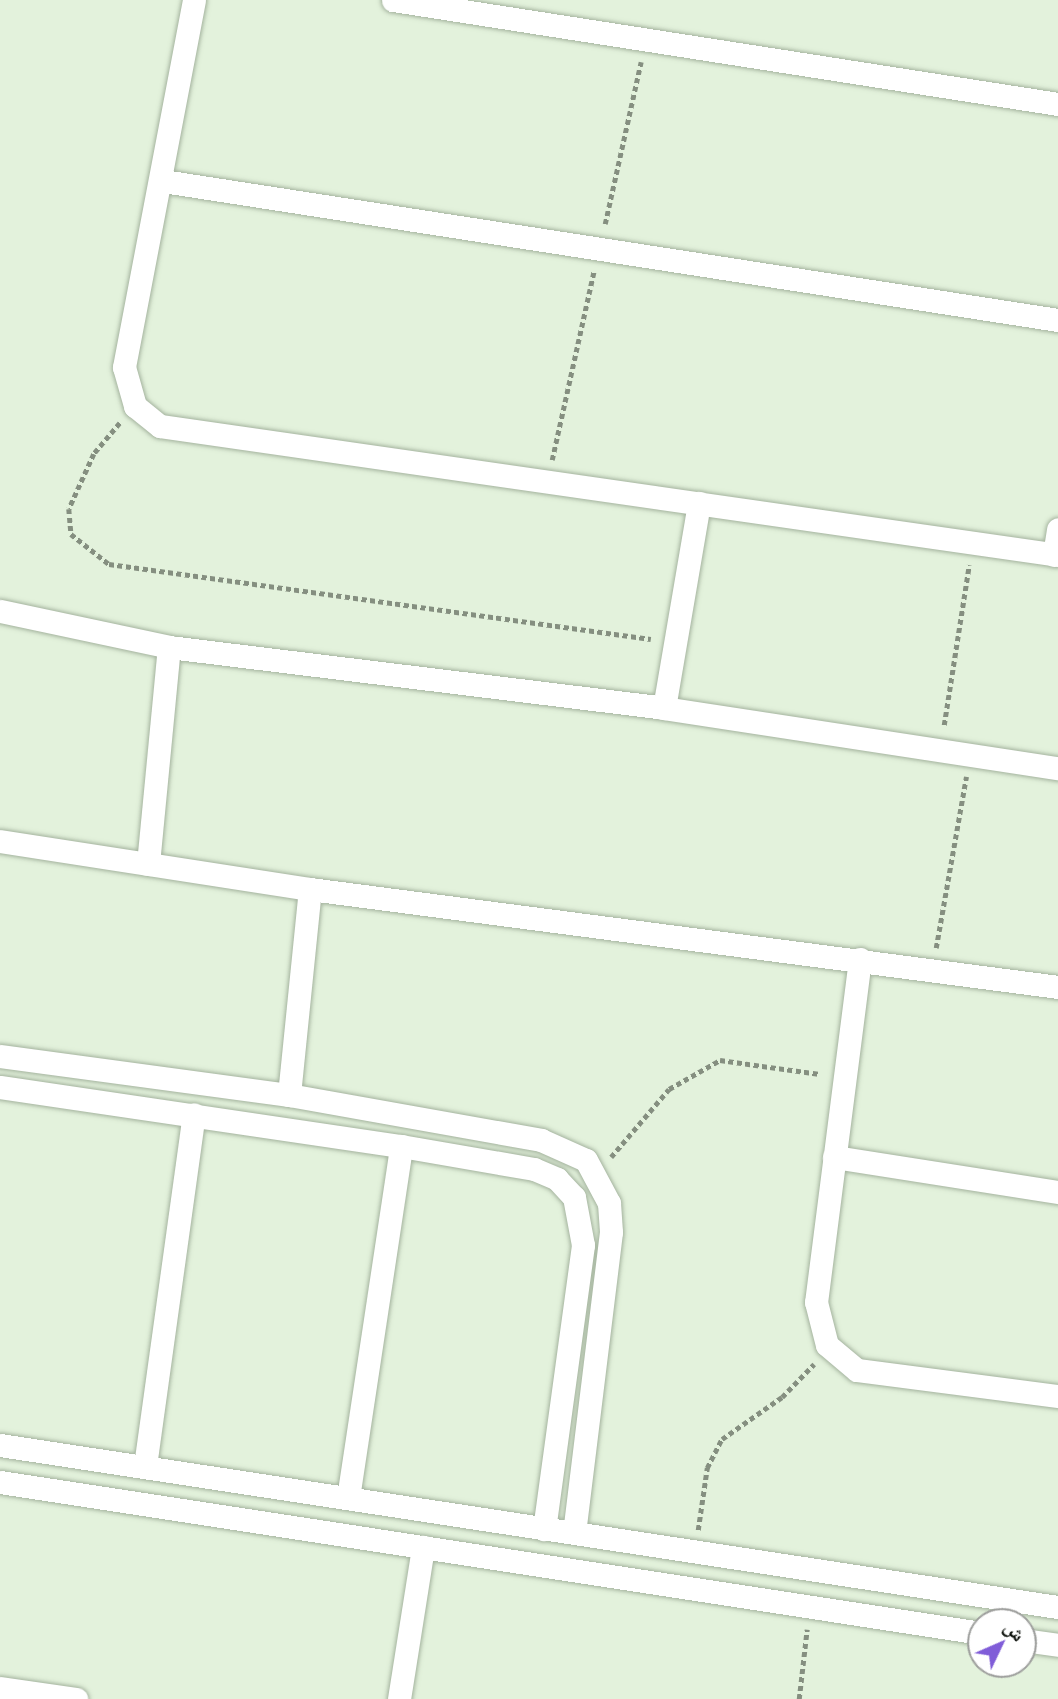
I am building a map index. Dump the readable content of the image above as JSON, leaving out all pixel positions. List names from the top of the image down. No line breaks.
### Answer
{"north":"top right"}
